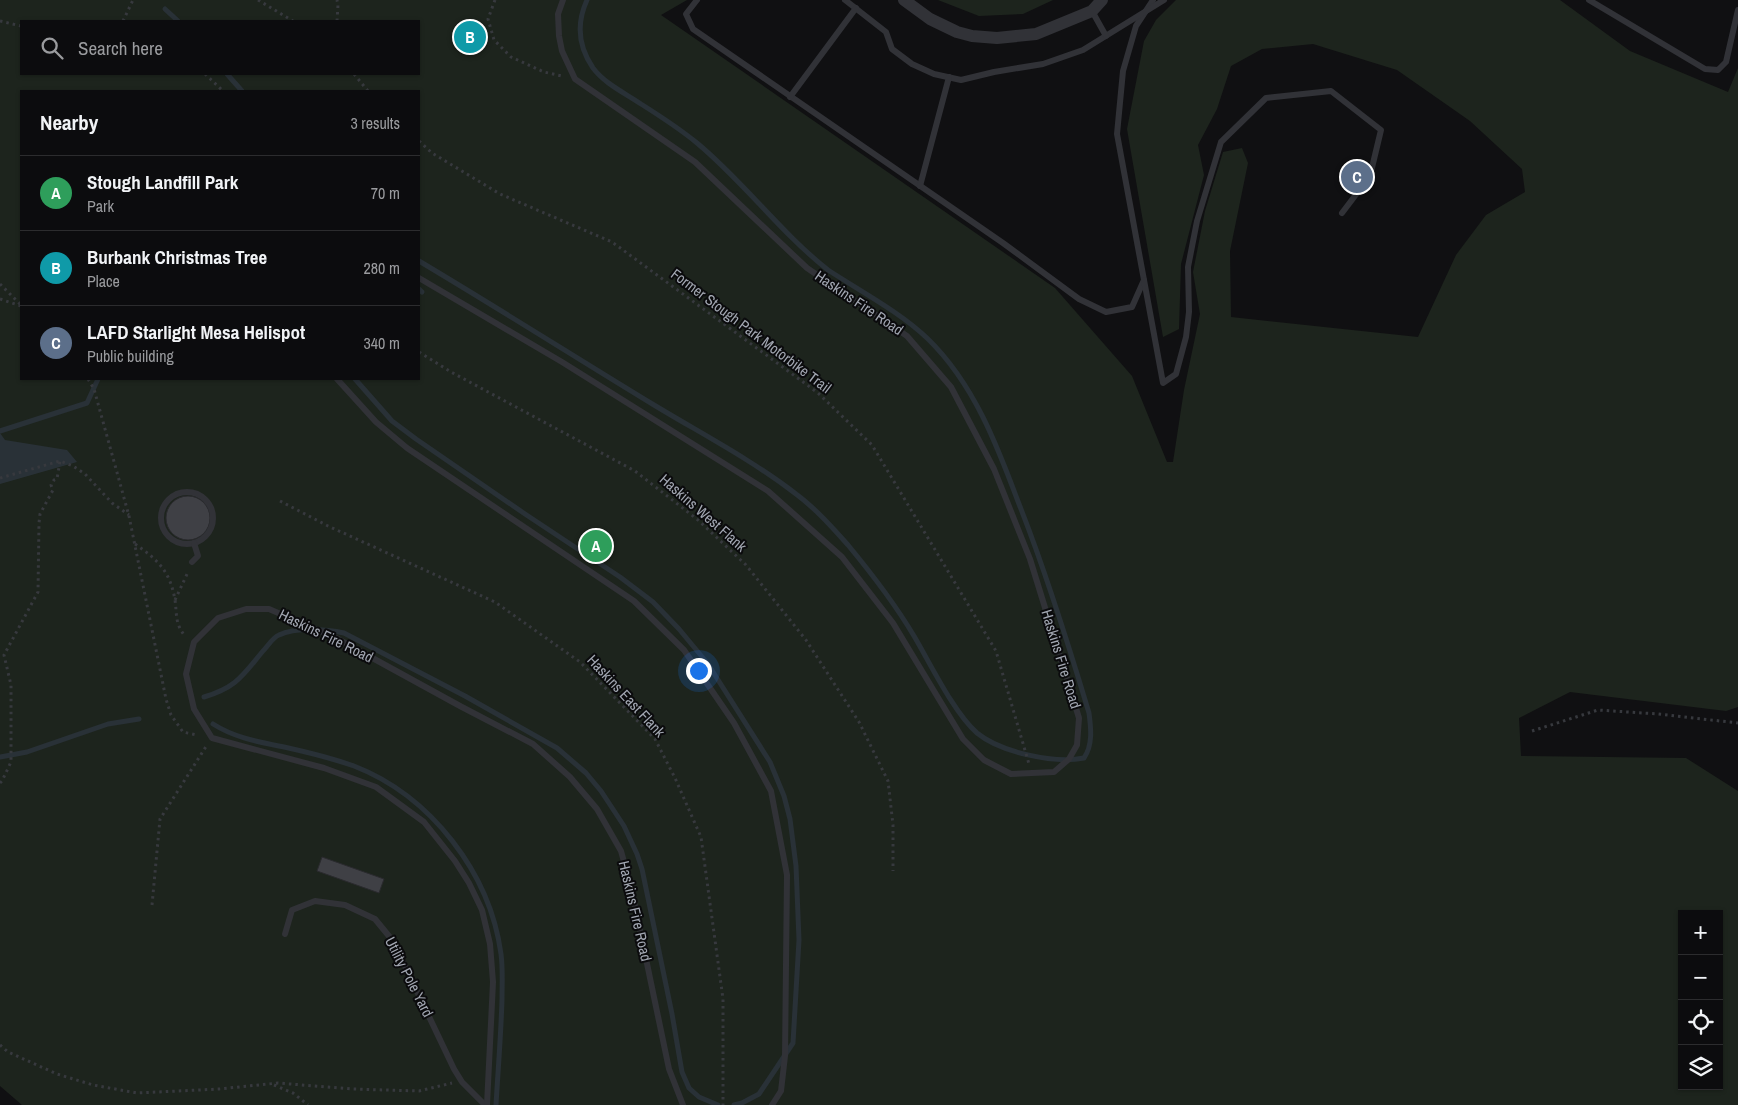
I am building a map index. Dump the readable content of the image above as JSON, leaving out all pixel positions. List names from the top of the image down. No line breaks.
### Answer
{"streets":{"lane":["Haskins Fire Road","Utility Pole Yard"],"path":["Former Stough Park Motorbike Trail","Haskins West Flank","Haskins East Flank"]},"crossings":[["Haskins Fire Road","Former Stough Park Motorbike Trail"]],"page":{"pins":["B","C","A"],"search":"Search here","heading":["Nearby","3 results"],"list":[{"mark":"A","name":"Stough Landfill Park","note":"Park","value":"70 m"},{"mark":"B","name":"Burbank Christmas Tree","note":"Place","value":"280 m"},{"mark":"C","name":"LAFD Starlight Mesa Helispot","note":"Public building","value":"340 m"}],"map_buttons":["+","−"]}}
